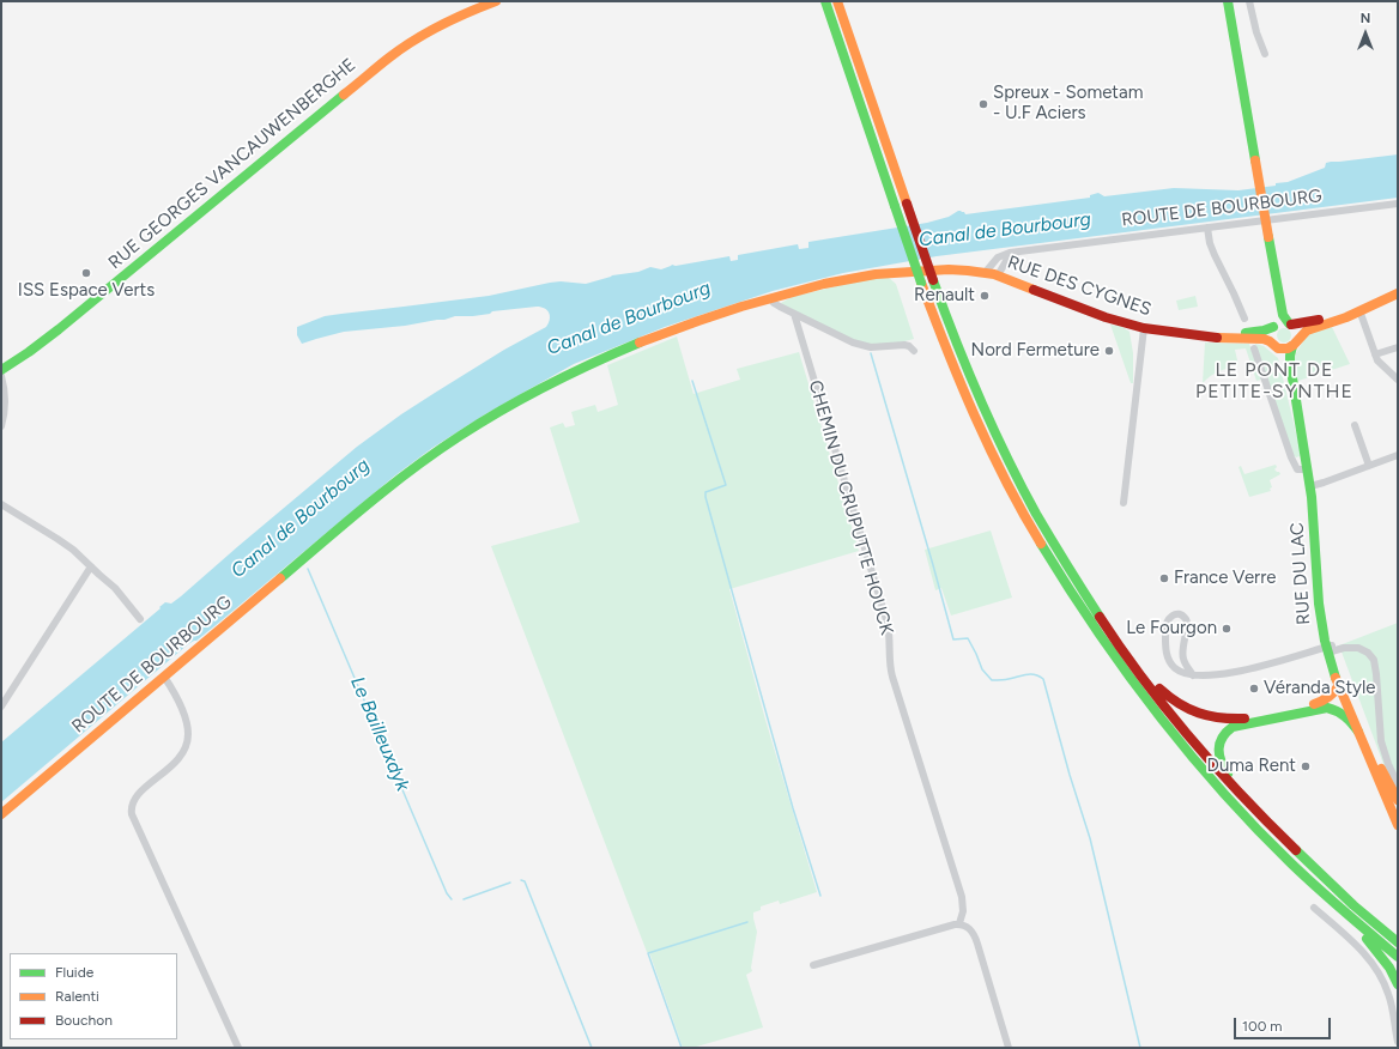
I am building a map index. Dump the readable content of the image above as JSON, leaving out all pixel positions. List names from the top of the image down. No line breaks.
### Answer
{"streets":{"main road":["RUE GEORGES VANCAUWENBERGHE","ROUTE DE BOURBOURG","RUE DES CYGNES","RUE DU LAC"],"street":["CHEMIN DU CRUPUTTE HOUCK"]},"crossings":[["ROUTE DE BOURBOURG","RUE DES CYGNES"],["RUE DES CYGNES","RUE DU LAC"]],"districts":["LE PONT DE PETITE-SYNTHE"],"water":["Canal de Bourbourg","Le Bailleuxdyk"],"places":["Spreux - Sometam - U.F Aciers","ISS Espace Verts","Renault","Nord Fermeture","France Verre","Le Fourgon","Véranda Style","Duma Rent"],"legend":["Fluide","Ralenti","Bouchon"],"scale_bar":"100 m","north":"top"}
